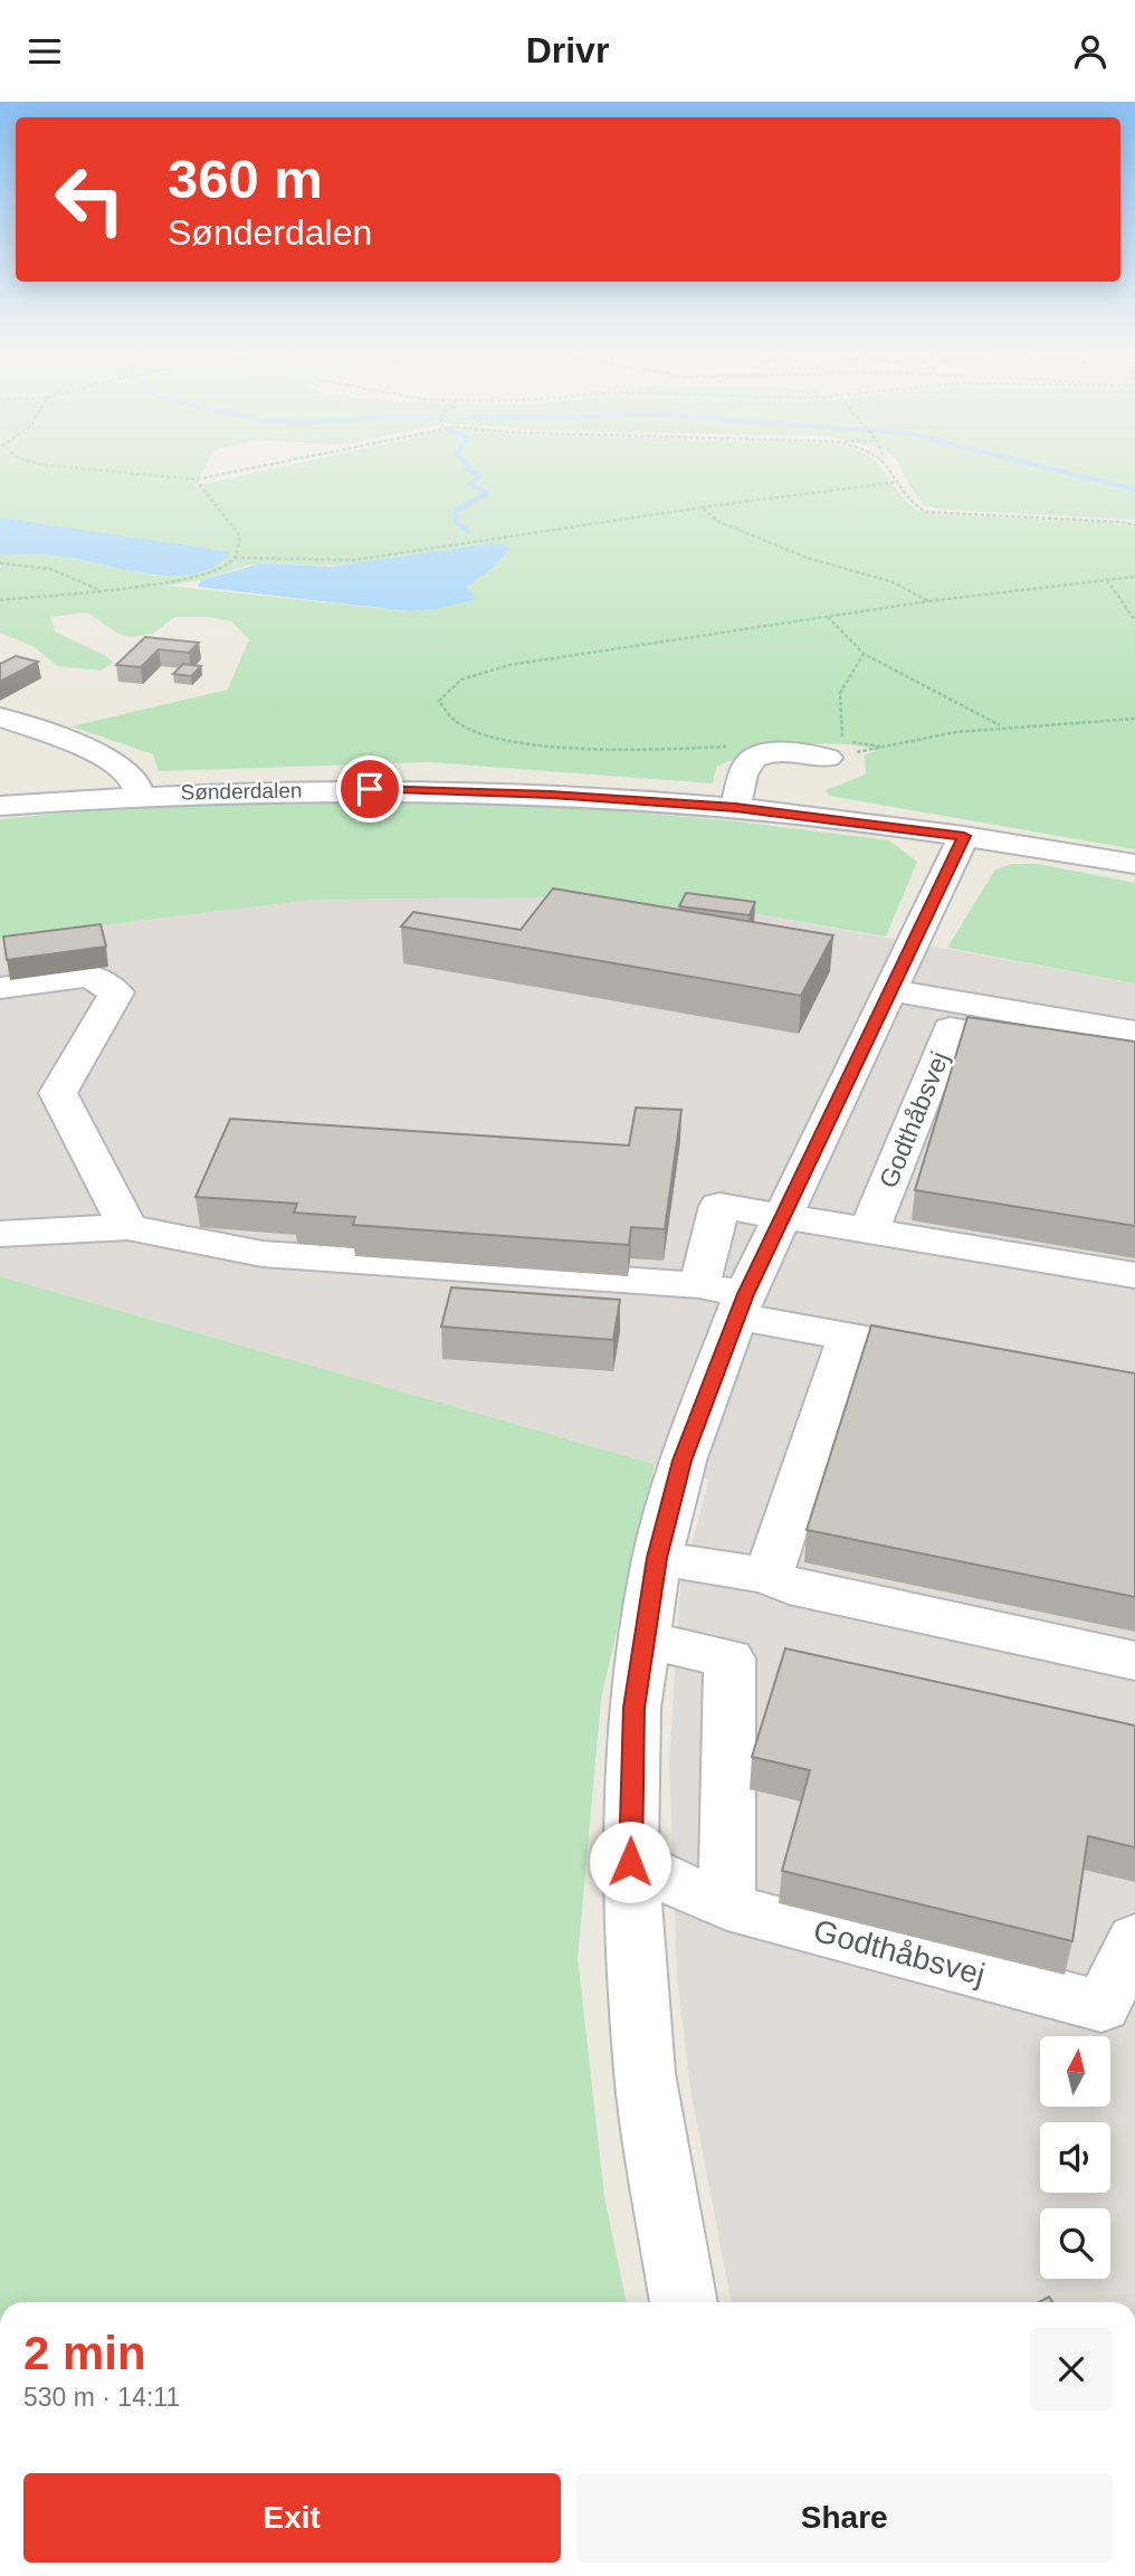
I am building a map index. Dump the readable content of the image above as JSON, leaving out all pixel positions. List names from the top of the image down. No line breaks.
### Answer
{"streets":{"street":["Sønderdalen","Godthåbsvej"]},"north":"top","page":{"header":"Drivr","turn":["360 m","Sønderdalen"],"heading":["2 min","530 m · 14:11"],"buttons":["Exit","Share"]}}
